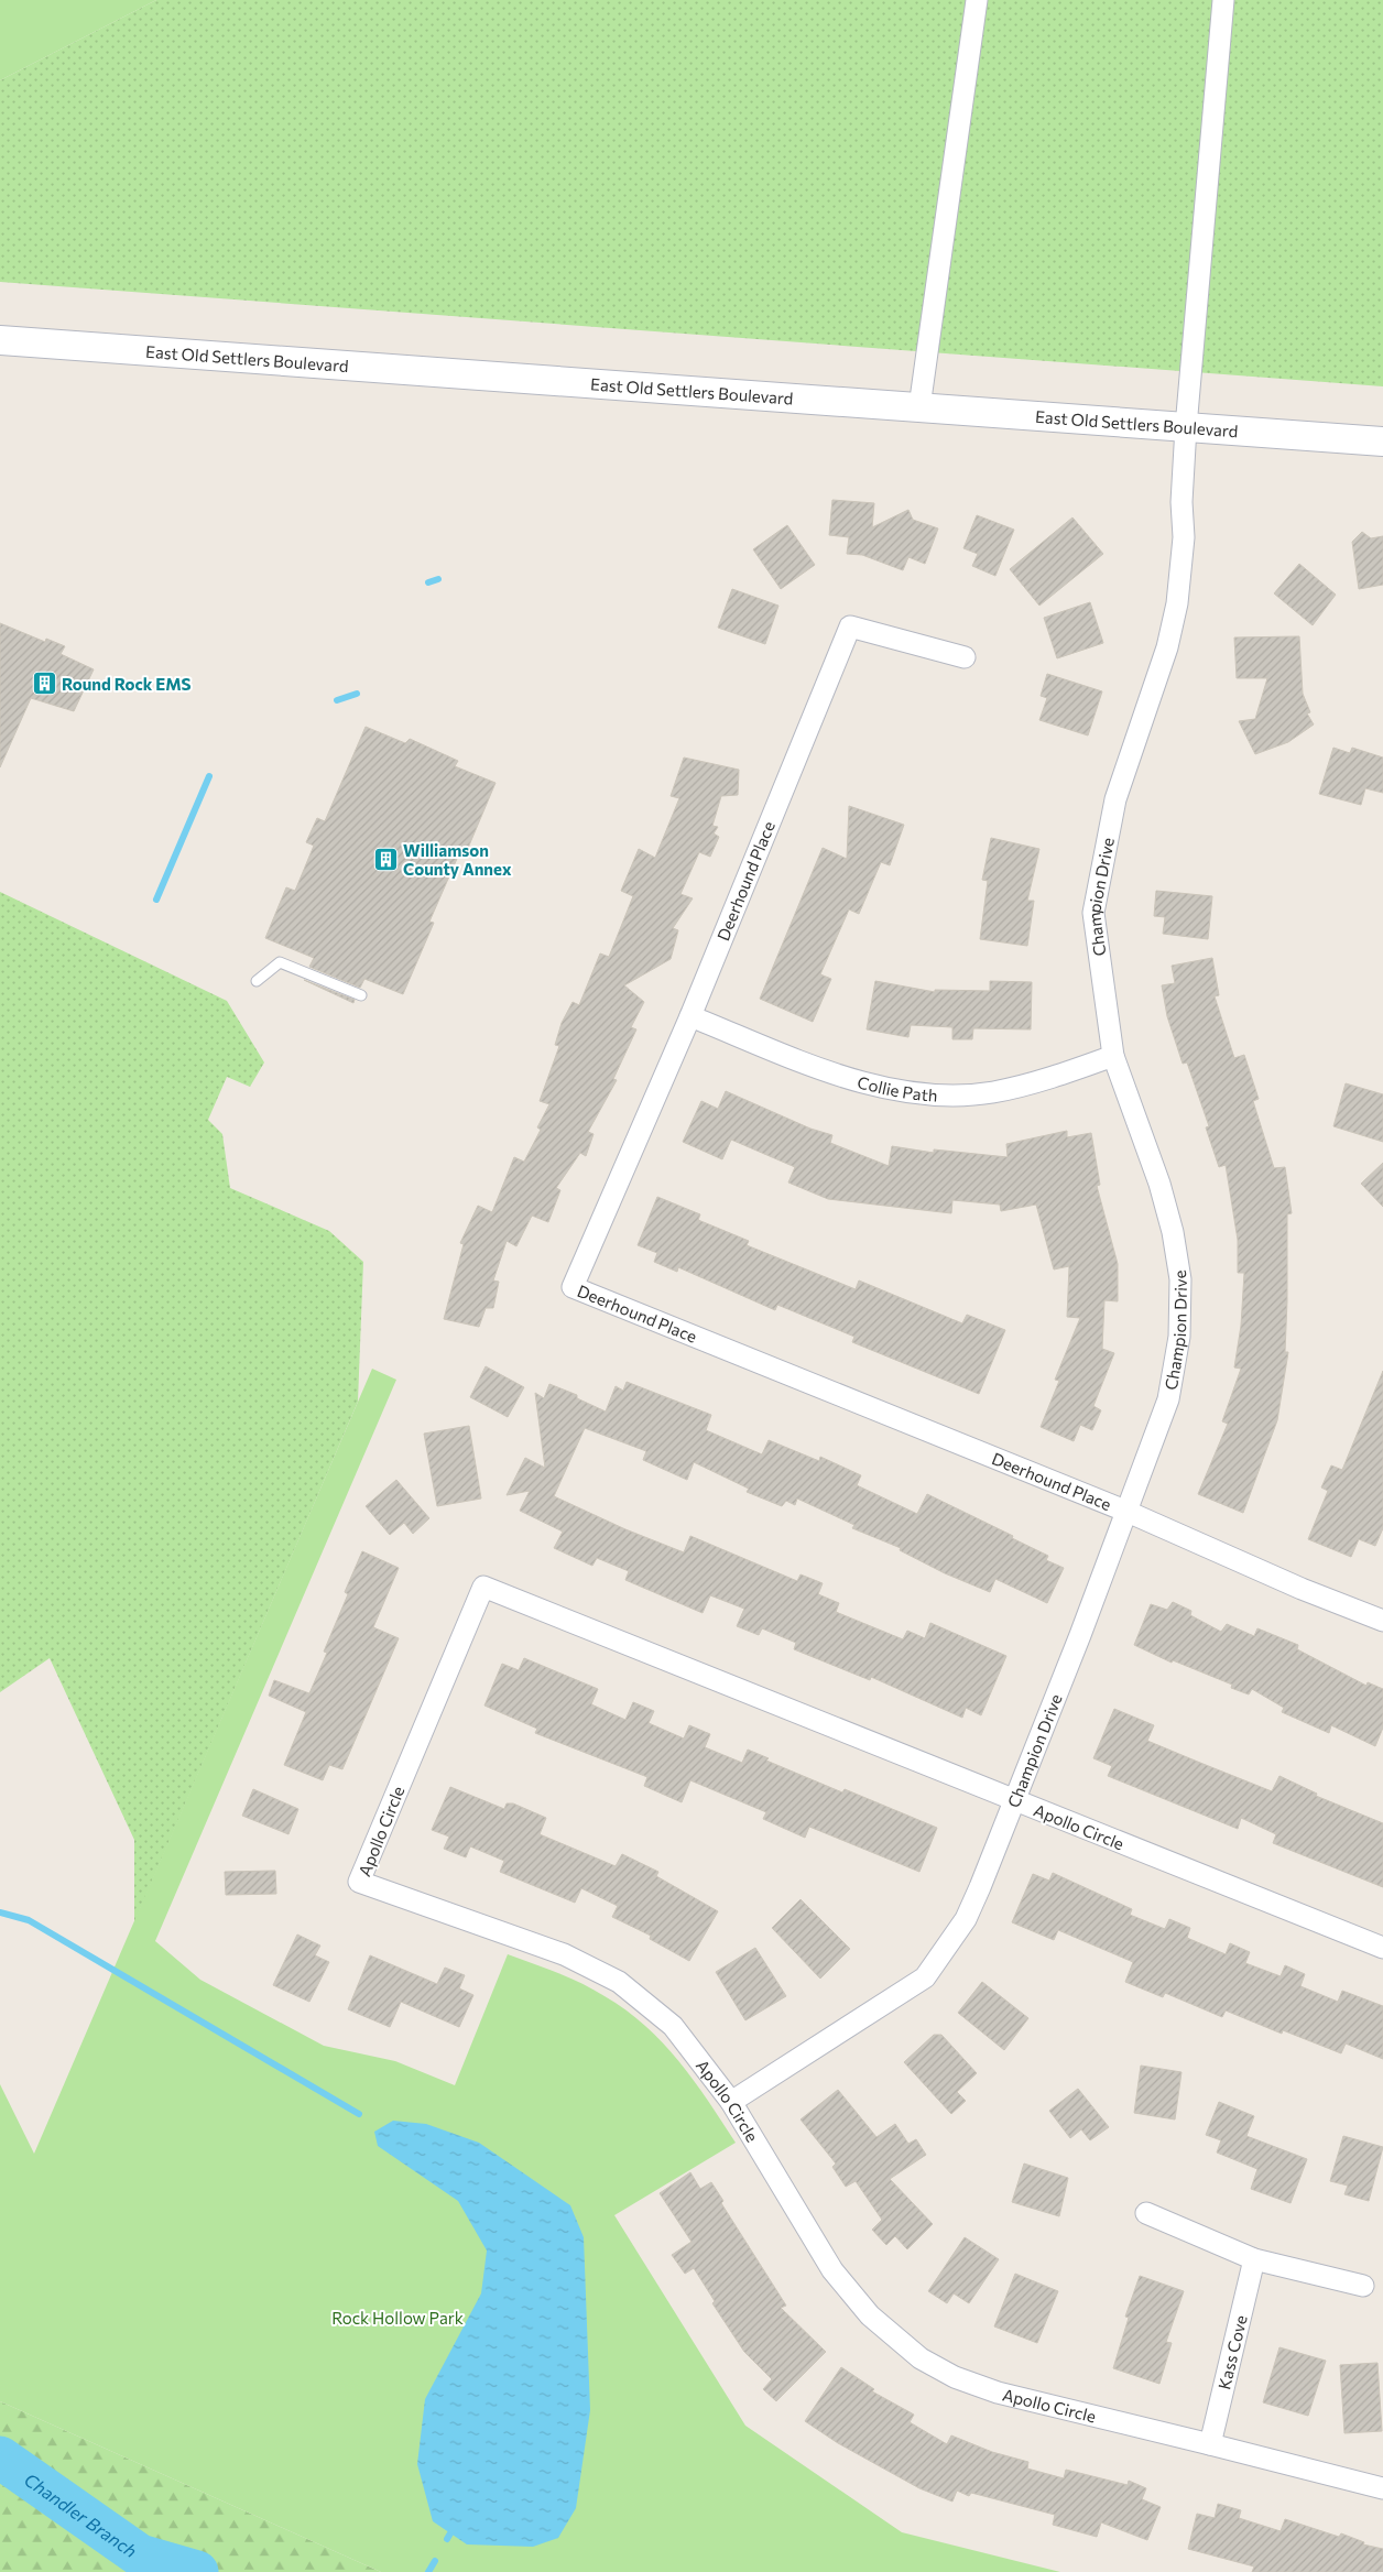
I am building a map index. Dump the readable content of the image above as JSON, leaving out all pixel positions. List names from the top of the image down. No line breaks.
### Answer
{"streets":{"main road":["East Old Settlers Boulevard"],"street":["Deerhound Place","Champion Drive","Collie Path","Apollo Circle","Kass Cove"]},"crossings":[["East Old Settlers Boulevard","Champion Drive"],["Deerhound Place","Champion Drive"],["Deerhound Place","Collie Path"],["Champion Drive","Collie Path"],["Champion Drive","Apollo Circle"],["Apollo Circle","Kass Cove"]],"water":["Chandler Branch"],"parks":["Rock Hollow Park"],"places":{"building":["Round Rock EMS","Williamson County Annex"]}}
